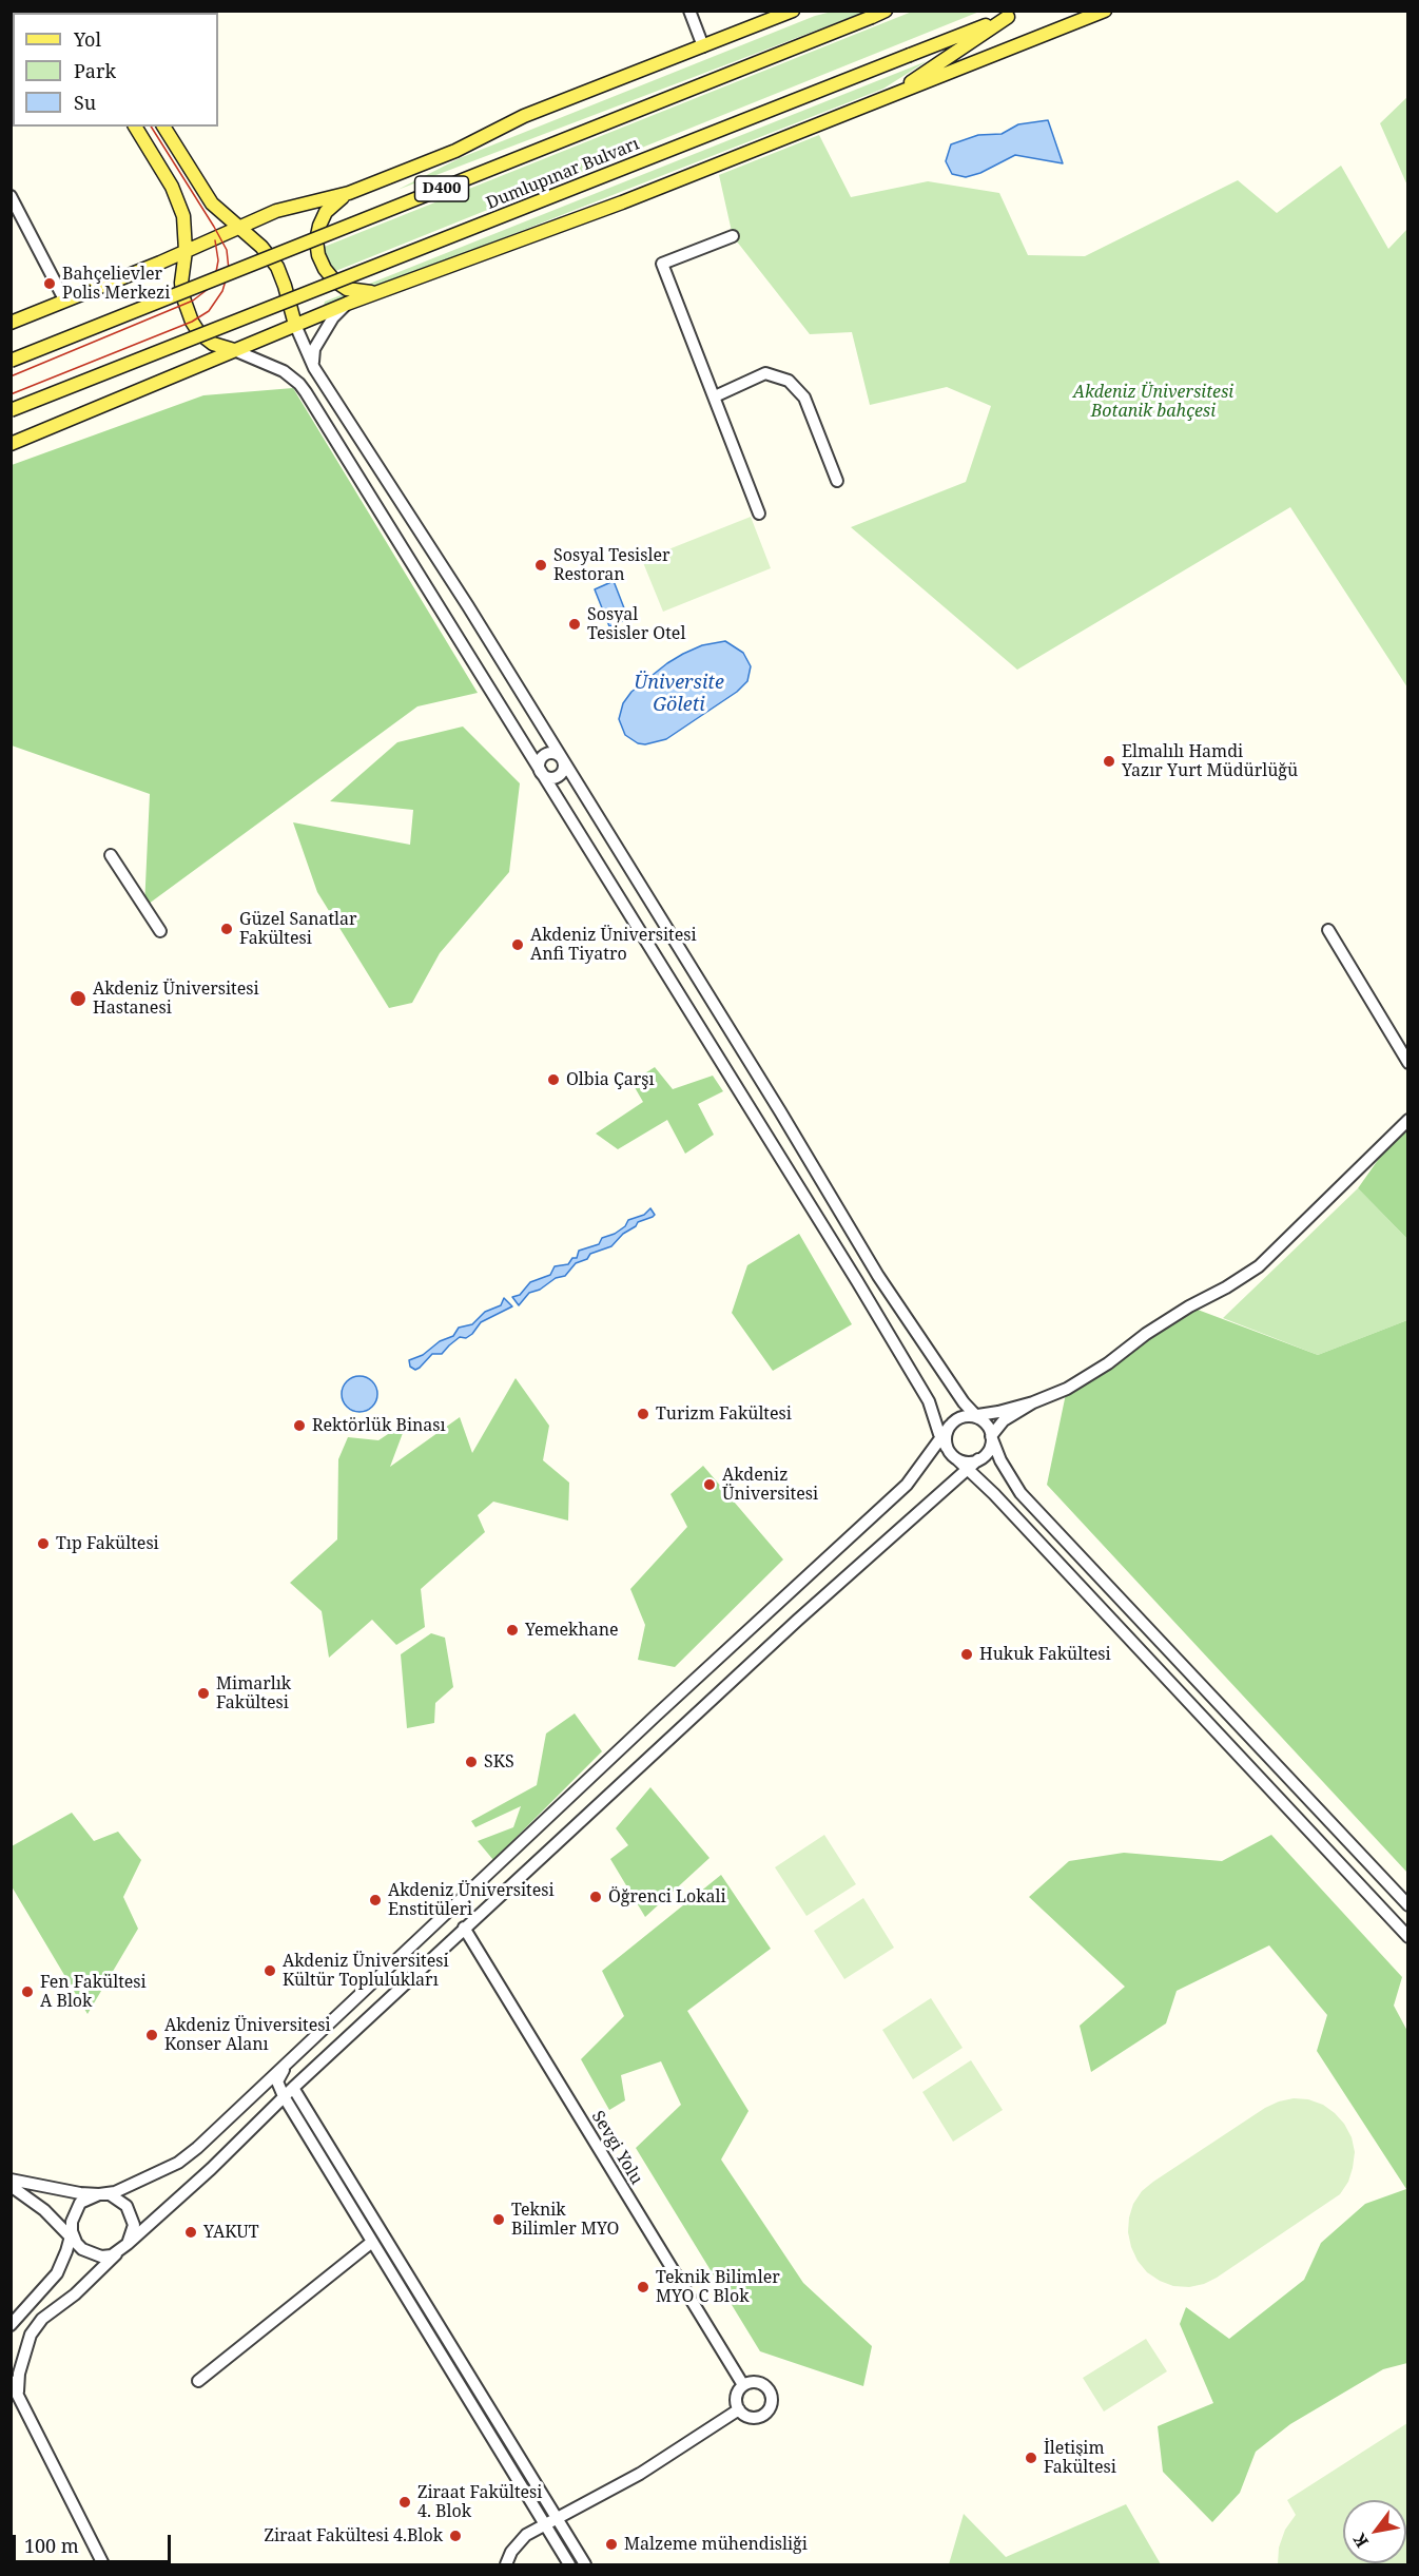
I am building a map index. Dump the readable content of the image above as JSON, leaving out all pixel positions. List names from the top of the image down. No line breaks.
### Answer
{"streets":{"main road":["Dumlupınar Bulvarı","D400"],"street":["Sevgi Yolu"]},"water":["Üniversite Göleti"],"parks":["Akdeniz Üniversitesi Botanik bahçesi"],"places":["Bahçelievler Polis Merkezi","Sosyal Tesisler Restoran","Sosyal Tesisler Otel","Elmalılı Hamdi Yazır Yurt Müdürlüğü","Güzel Sanatlar Fakültesi","Akdeniz Üniversitesi Anfi Tiyatro","Akdeniz Üniversitesi Hastanesi","Olbia Çarşı","Turizm Fakültesi","Rektörlük Binası","Akdeniz Üniversitesi","Tıp Fakültesi","Yemekhane","Hukuk Fakültesi","Mimarlık Fakültesi","SKS","Öğrenci Lokali","Akdeniz Üniversitesi Enstitüleri","Akdeniz Üniversitesi Kültür Toplulukları","Fen Fakültesi A Blok","Akdeniz Üniversitesi Konser Alanı","Teknik Bilimler MYO","YAKUT","Teknik Bilimler MYO C Blok","İletişim Fakültesi","Ziraat Fakültesi 4. Blok","Ziraat Fakültesi 4.Blok","Malzeme mühendisliği"],"legend":["Yol","Park","Su"],"scale_bar":"100 m","north":"bottom left"}
